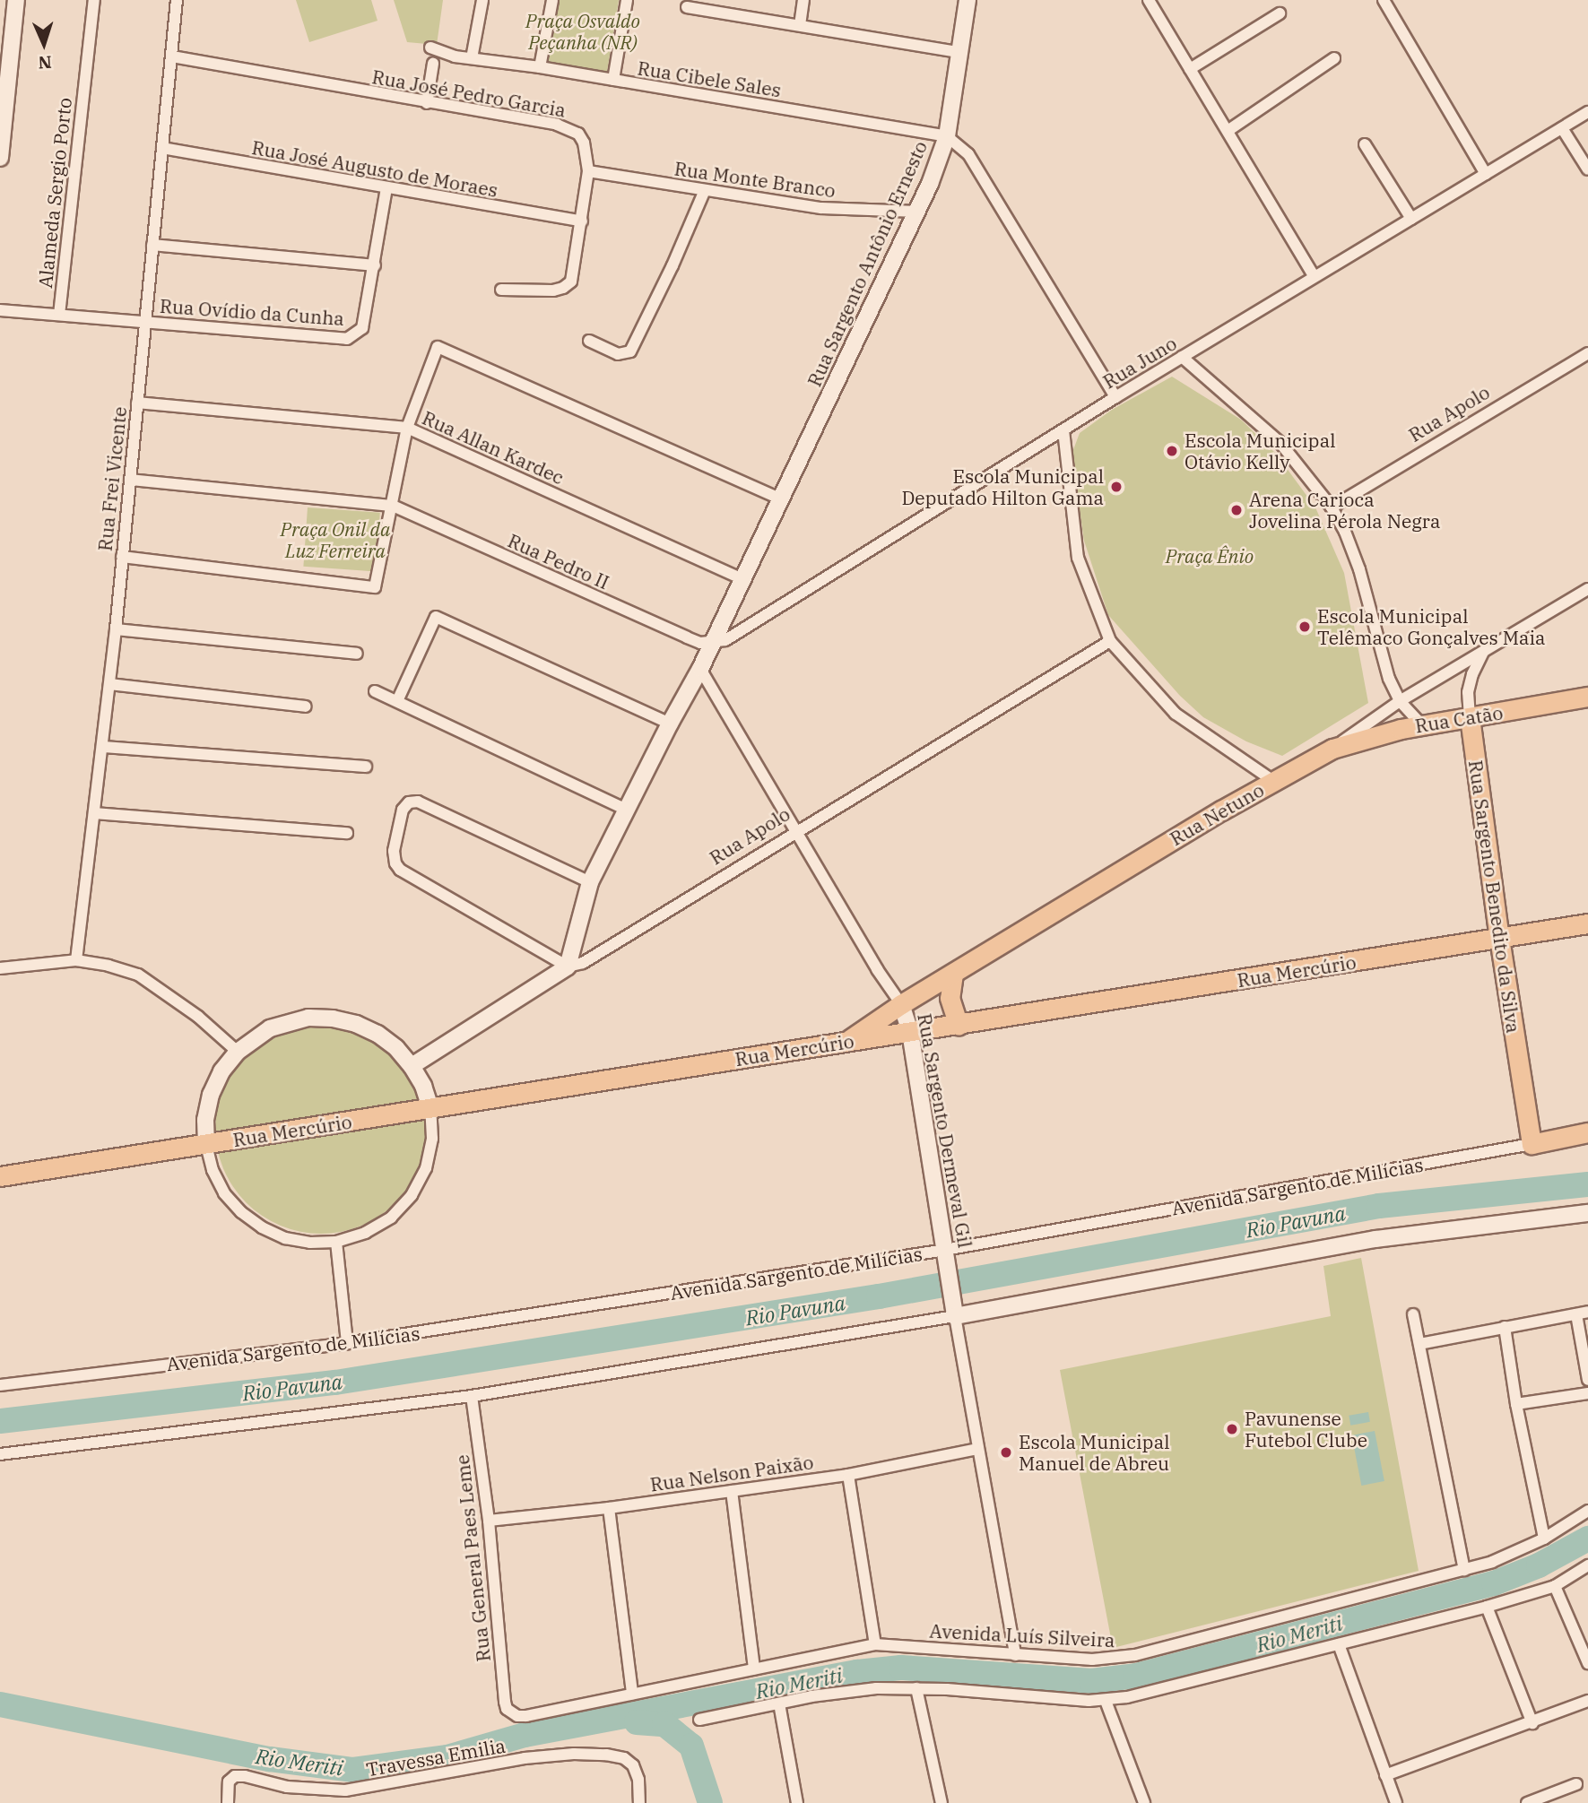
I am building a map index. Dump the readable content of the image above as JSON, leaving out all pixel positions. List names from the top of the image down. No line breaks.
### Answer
{"streets":{"main road":["Rua Catão","Rua Netuno","Rua Sargento Benedito da Silva","Rua Mercúrio","Avenida Sargento de Milícias"],"street":["Rua Cibele Sales","Rua José Pedro Garcia","Rua José Augusto de Moraes","Rua Monte Branco","Alameda Sergio Porto","Rua Sargento Antônio Ernesto","Rua Ovídio da Cunha","Rua Juno","Rua Apolo","Rua Allan Kardec","Rua Frei Vicente","Rua Pedro II","Rua Sargento Dermeval Gil","Rua Nelson Paixão","Rua General Paes Leme","Avenida Luís Silveira","Travessa Emilia"]},"crossings":[["Rua Cibele Sales","Rua Sargento Antônio Ernesto"],["Rua José Pedro Garcia","Rua José Augusto de Moraes"],["Rua José Pedro Garcia","Rua Monte Branco"],["Rua José Pedro Garcia","Rua Frei Vicente"],["Rua José Augusto de Moraes","Rua Ovídio da Cunha"],["Rua José Augusto de Moraes","Rua Frei Vicente"],["Rua Monte Branco","Rua Sargento Antônio Ernesto"],["Alameda Sergio Porto","Rua Ovídio da Cunha"],["Rua Sargento Antônio Ernesto","Rua Juno"],["Rua Sargento Antônio Ernesto","Rua Apolo"],["Rua Sargento Antônio Ernesto","Rua Allan Kardec"],["Rua Sargento Antônio Ernesto","Rua Pedro II"],["Rua Sargento Antônio Ernesto","Rua Sargento Dermeval Gil"],["Rua Ovídio da Cunha","Rua Frei Vicente"],["Rua Juno","Rua Pedro II"],["Rua Apolo","Rua Sargento Dermeval Gil"],["Rua Allan Kardec","Rua Frei Vicente"],["Rua Frei Vicente","Rua Pedro II"],["Rua Catão","Rua Netuno"],["Rua Catão","Rua Sargento Benedito da Silva"],["Rua Netuno","Rua Sargento Benedito da Silva"],["Rua Netuno","Rua Mercúrio"],["Rua Netuno","Rua Sargento Dermeval Gil"],["Rua Sargento Benedito da Silva","Rua Mercúrio"],["Rua Sargento Benedito da Silva","Avenida Sargento de Milícias"],["Rua Mercúrio","Rua Sargento Dermeval Gil"],["Rua Sargento Dermeval Gil","Avenida Sargento de Milícias"],["Rua Nelson Paixão","Rua General Paes Leme"],["Rua General Paes Leme","Avenida Luís Silveira"]],"water":["Rio Pavuna","Rio Meriti"],"parks":["Praça Osvaldo Peçanha (NR)","Praça Onil da Luz Ferreira","Praça Ênio"],"places":["Escola Municipal Otávio Kelly","Escola Municipal Deputado Hilton Gama","Arena Carioca Jovelina Pérola Negra","Escola Municipal Telêmaco Gonçalves Maia","Pavunense Futebol Clube","Escola Municipal Manuel de Abreu"],"north":"bottom"}
